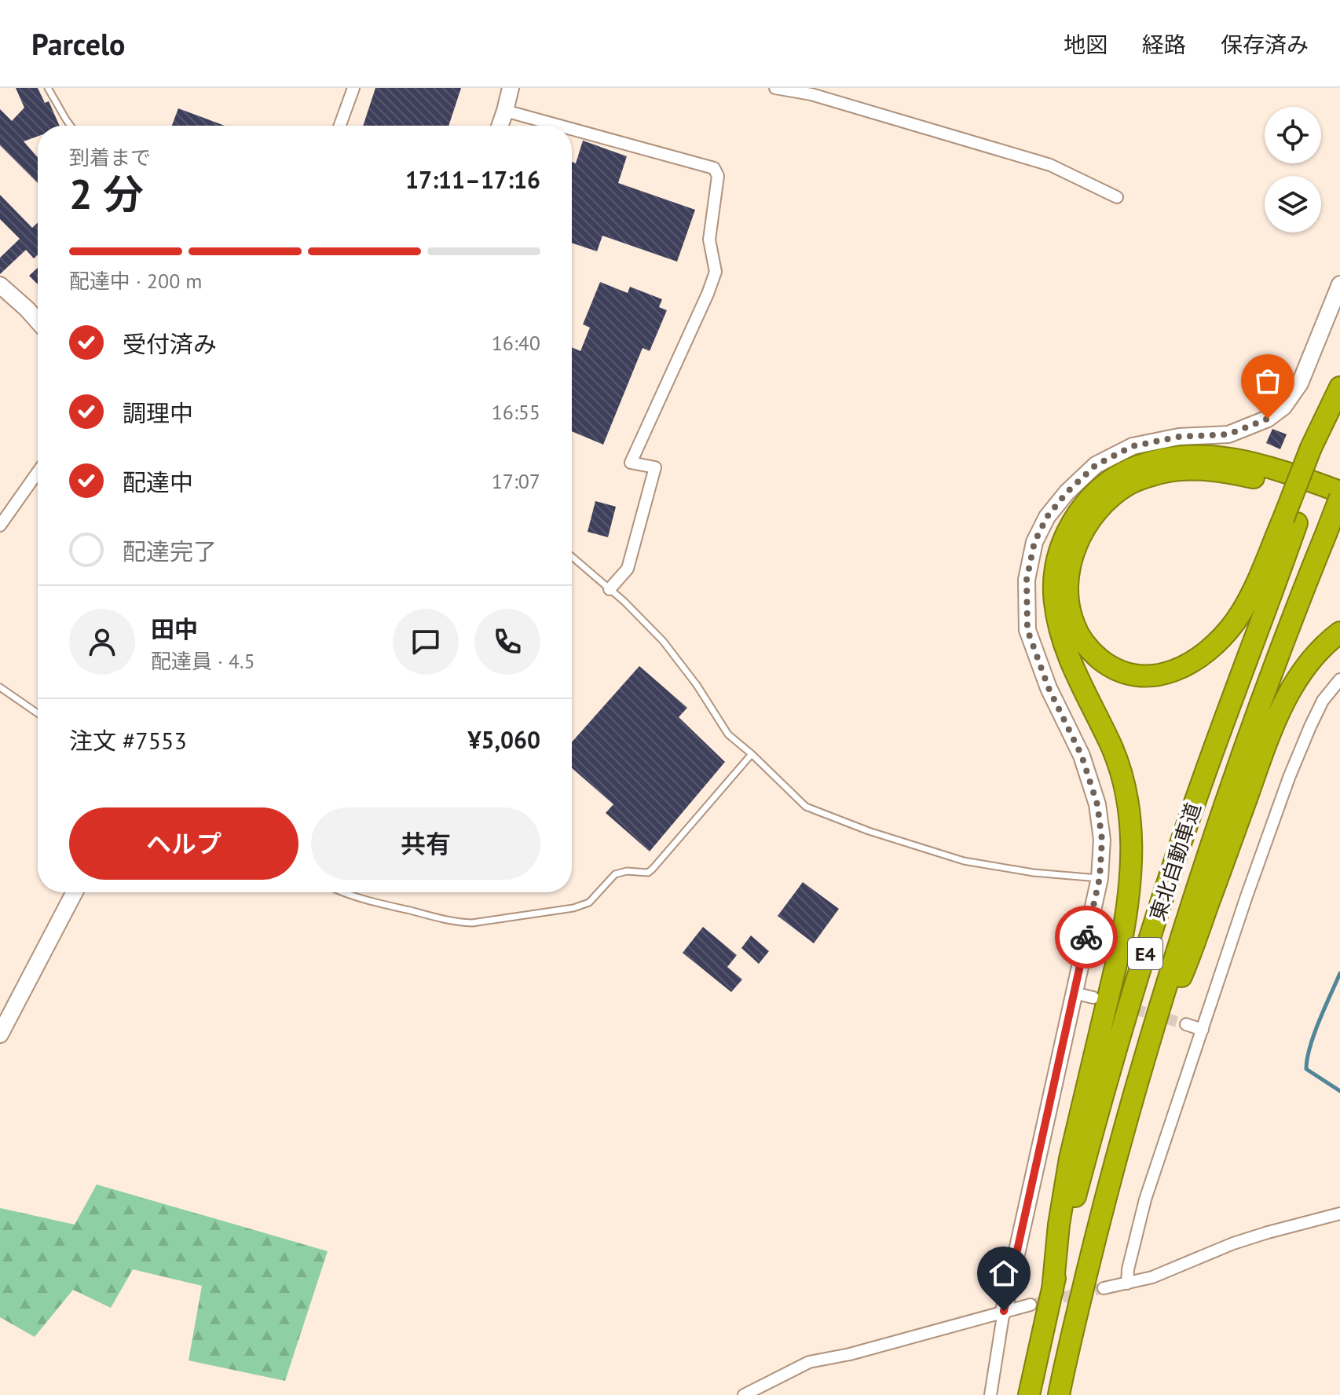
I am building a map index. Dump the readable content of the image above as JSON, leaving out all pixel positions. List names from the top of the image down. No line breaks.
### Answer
{"streets":{"highway":["東北自動車道","E4"]},"page":{"header":"Parcelo","nav":["地図","経路","保存済み"],"heading":["2 分","到着まで","17:11–17:16"],"panel":["田中","配達員 · 4.5","注文 #7553","¥5,060"],"bar":"配達中 · 200 m","list":[["受付済み","16:40"],["調理中","16:55"],["配達中","17:07"],"配達完了"],"buttons":["ヘルプ","共有"]}}
